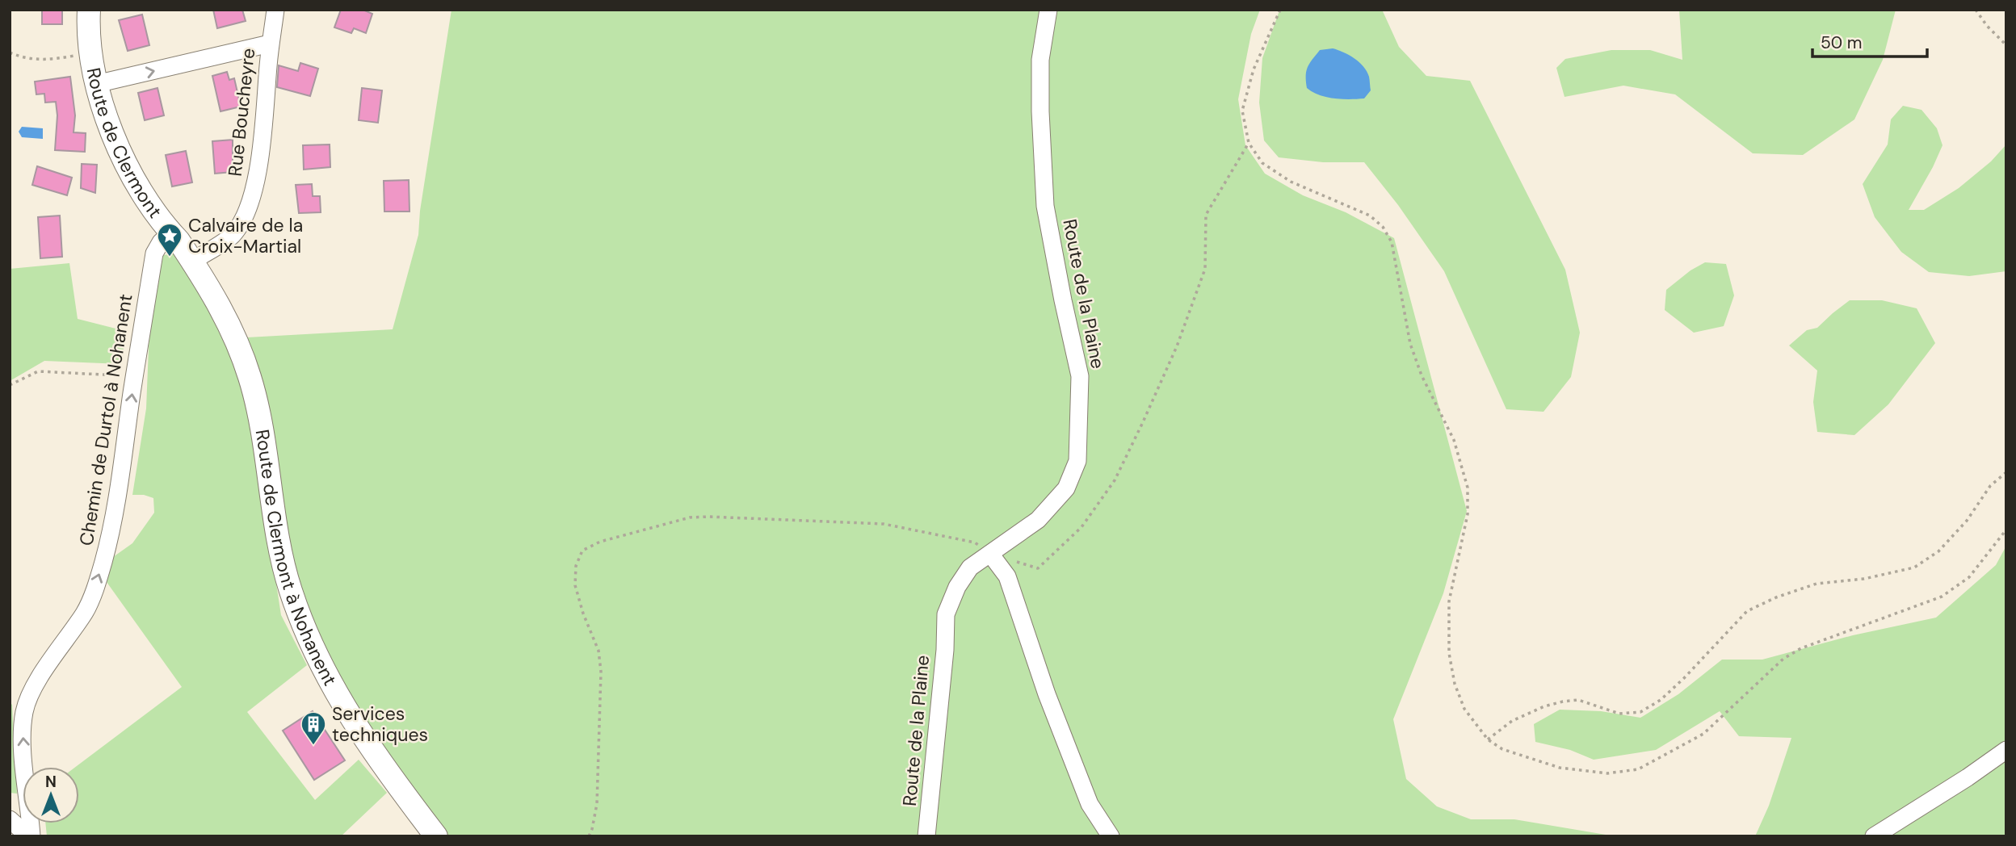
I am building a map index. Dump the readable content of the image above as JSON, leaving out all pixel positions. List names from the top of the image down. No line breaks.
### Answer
{"streets":{"street":["Rue Boucheyre","Route de Clermont","Route de la Plaine","Chemin de Durtol à Nohanent","Route de Clermont à Nohanent"]},"crossings":[["Rue Boucheyre","Route de Clermont"],["Rue Boucheyre","Route de Clermont à Nohanent"],["Route de Clermont","Chemin de Durtol à Nohanent"],["Route de Clermont","Route de Clermont à Nohanent"]],"one_way":["Chemin de Durtol à Nohanent"],"places":{"place":["Calvaire de la Croix-Martial"],"building":["Services techniques"]},"scale_bar":"50 m","north":"top"}
